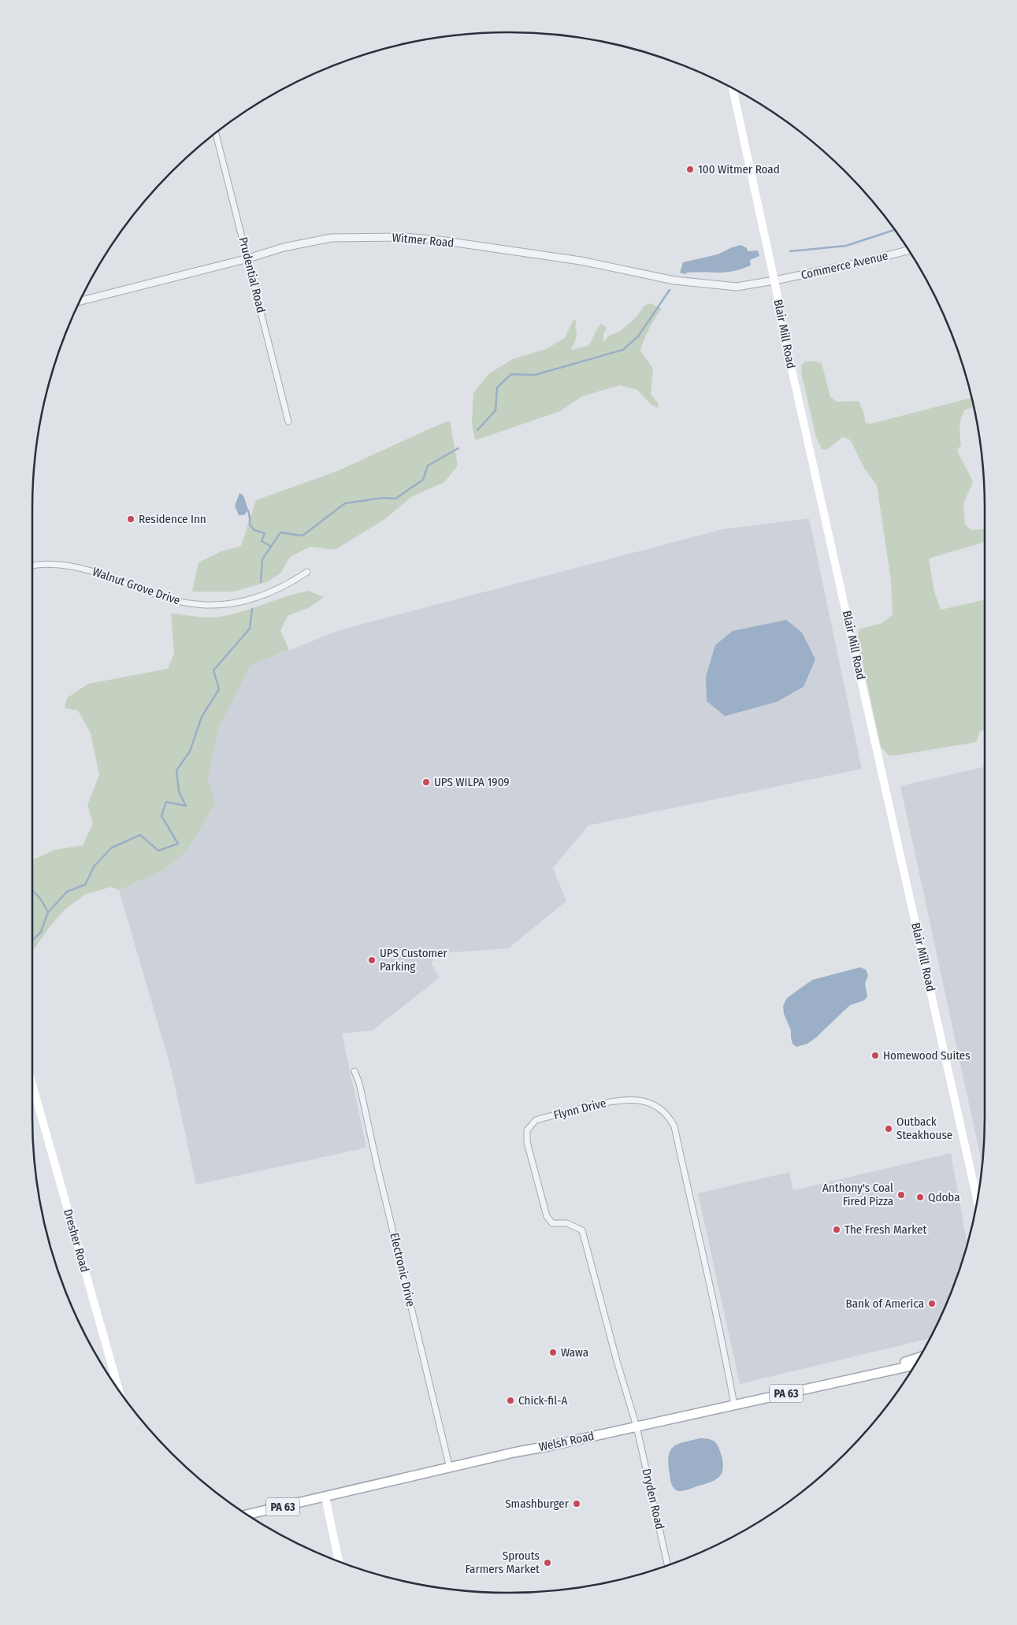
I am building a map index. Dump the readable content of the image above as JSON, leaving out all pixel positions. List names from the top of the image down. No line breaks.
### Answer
{"streets":{"main road":["Blair Mill Road","Dresher Road","PA 63","Welsh Road"],"street":["Witmer Road","Commerce Avenue","Prudential Road","Walnut Grove Drive","Flynn Drive","Electronic Drive","Dryden Road"]},"crossings":[["Witmer Road","Commerce Avenue"],["Witmer Road","Prudential Road"],["Witmer Road","Blair Mill Road"],["Commerce Avenue","Blair Mill Road"],["Flynn Drive","Welsh Road"],["Flynn Drive","Dryden Road"],["Electronic Drive","Welsh Road"],["Welsh Road","Dryden Road"]],"places":["100 Witmer Road","Residence Inn","UPS WILPA 1909","UPS Customer Parking","Homewood Suites","Outback Steakhouse","Anthony's Coal Fired Pizza","Qdoba","The Fresh Market","Bank of America","Wawa","Chick-fil-A","Smashburger","Sprouts Farmers Market"]}
